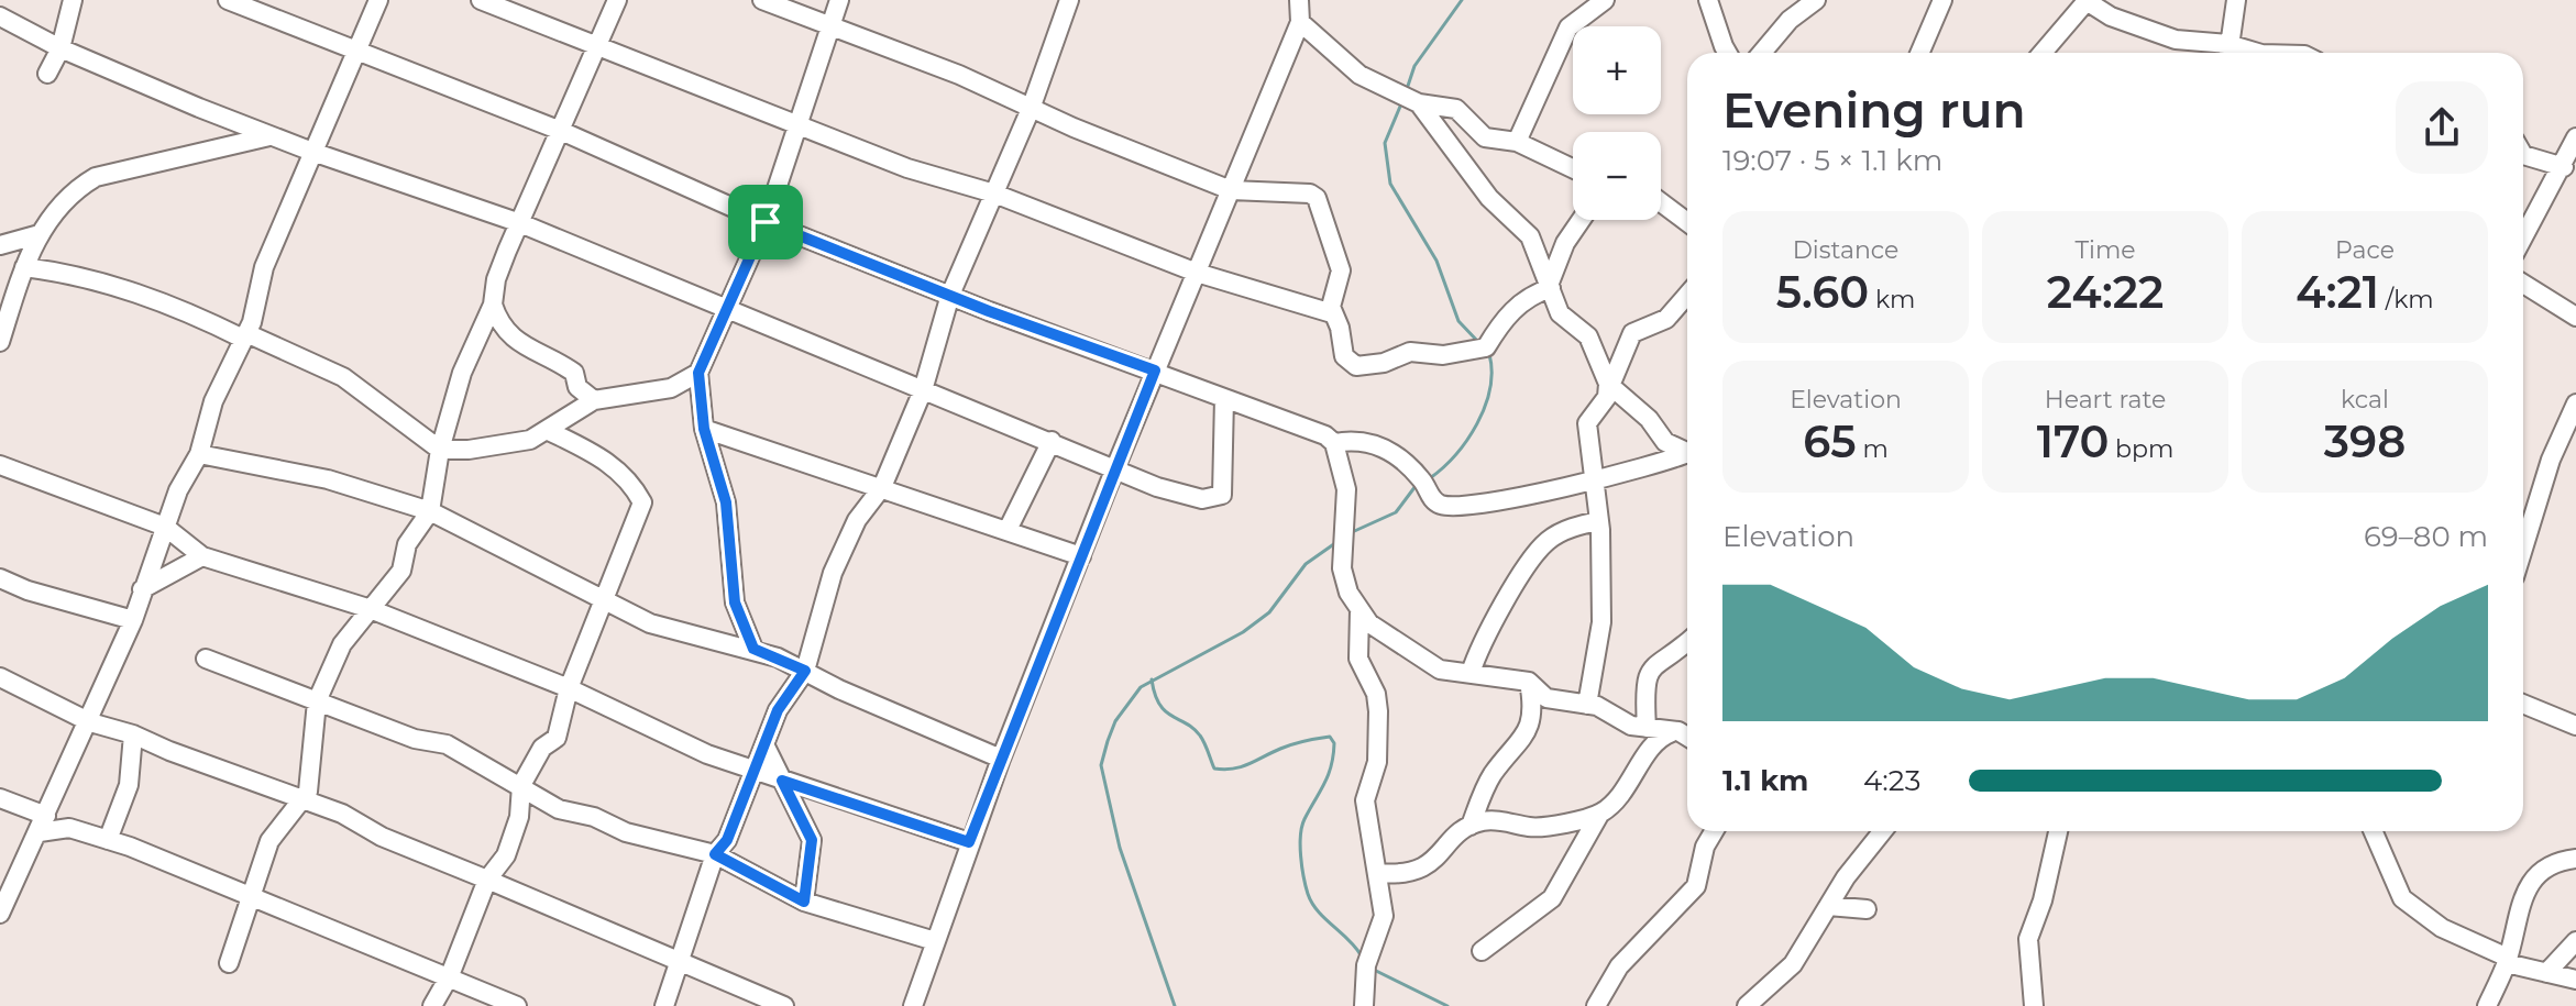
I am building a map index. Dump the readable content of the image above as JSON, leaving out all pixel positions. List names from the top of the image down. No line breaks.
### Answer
{"page":{"map_buttons":["+","−"],"heading":["Evening run","19:07 · 5 × 1.1 km"],"stats":[["Distance","5.60 km"],["Time","24:22"],["Pace","4:21 /km"],["Elevation","65 m"],["Heart rate","170 bpm"],["kcal","398"]],"chart":["Elevation","69–80 m"],"list":[{"name":"1.1 km","note":"4:23"}]}}
